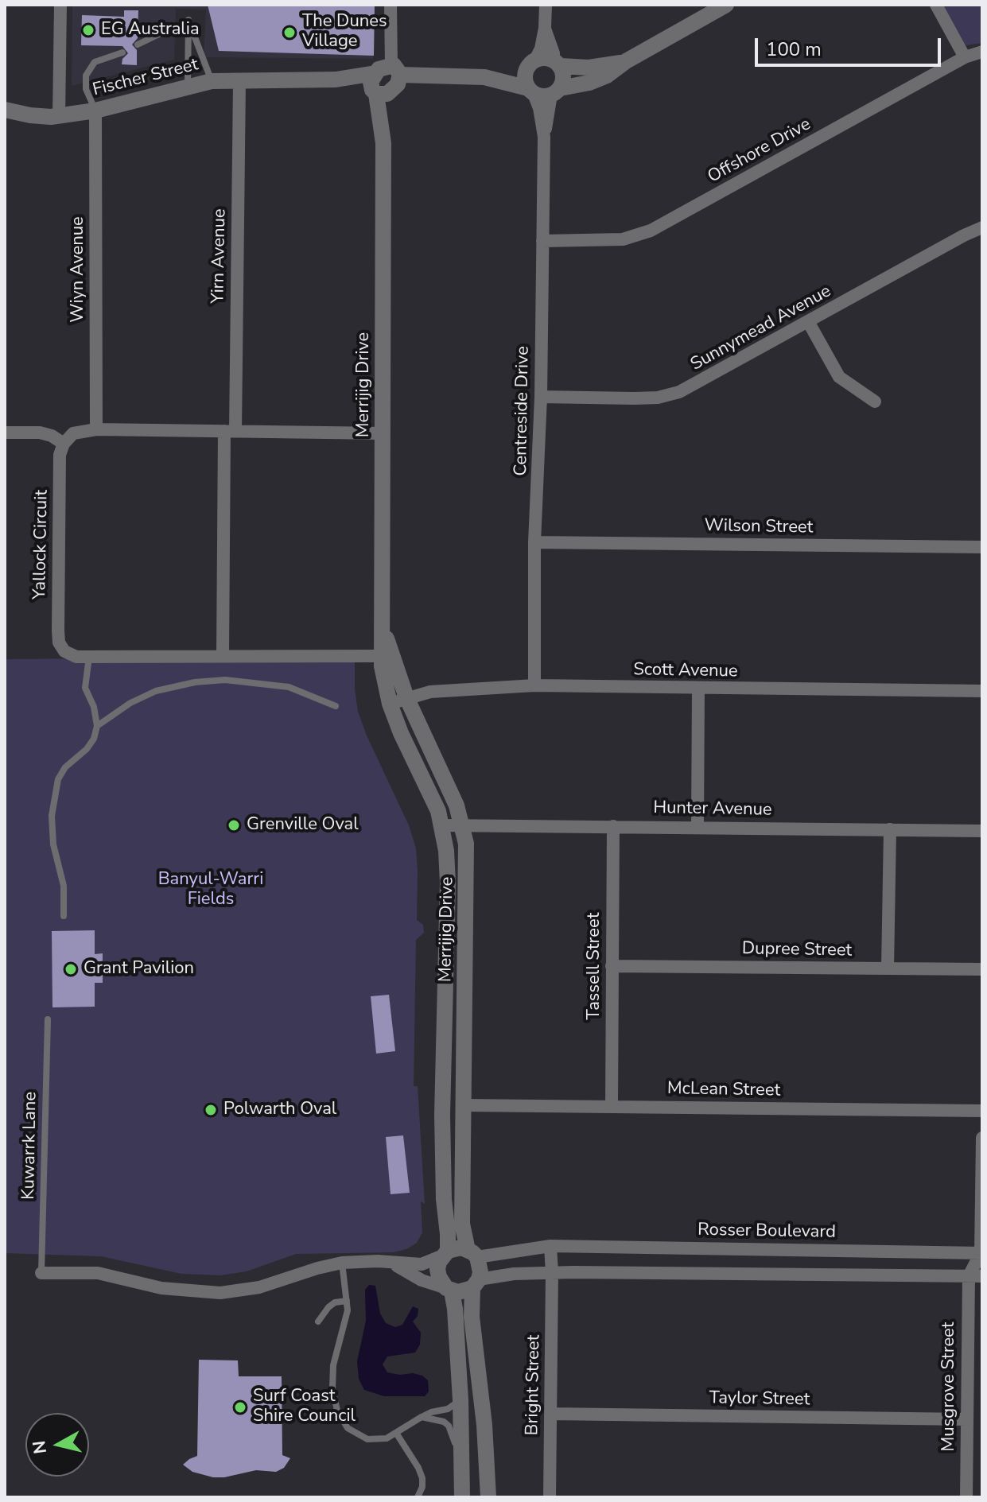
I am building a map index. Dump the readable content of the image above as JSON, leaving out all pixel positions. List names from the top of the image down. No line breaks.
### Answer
{"streets":{"street":["Fischer Street","Offshore Drive","Yirn Avenue","Wiyn Avenue","Sunnymead Avenue","Merrijig Drive","Centreside Drive","Wilson Street","Yallock Circuit","Scott Avenue","Hunter Avenue","Dupree Street","Tassell Street","McLean Street","Rosser Boulevard","Bright Street","Musgrove Street","Taylor Street"],"lane":["Kuwarrk Lane"]},"crossings":[["Fischer Street","Yirn Avenue"],["Fischer Street","Wiyn Avenue"],["Fischer Street","Merrijig Drive"],["Fischer Street","Centreside Drive"],["Offshore Drive","Centreside Drive"],["Yirn Avenue","Yallock Circuit"],["Sunnymead Avenue","Centreside Drive"],["Merrijig Drive","Yallock Circuit"],["Merrijig Drive","Scott Avenue"],["Merrijig Drive","Hunter Avenue"],["Merrijig Drive","McLean Street"],["Merrijig Drive","Rosser Boulevard"],["Centreside Drive","Wilson Street"],["Centreside Drive","Scott Avenue"],["Hunter Avenue","Tassell Street"],["Dupree Street","Tassell Street"],["Tassell Street","McLean Street"],["Bright Street","Taylor Street"],["Musgrove Street","Taylor Street"]],"parks":["Banyul-Warri Fields"],"places":["EG Australia","The Dunes Village","Grenville Oval","Grant Pavilion","Polwarth Oval","Surf Coast Shire Council"],"scale_bar":"100 m","north":"left"}
